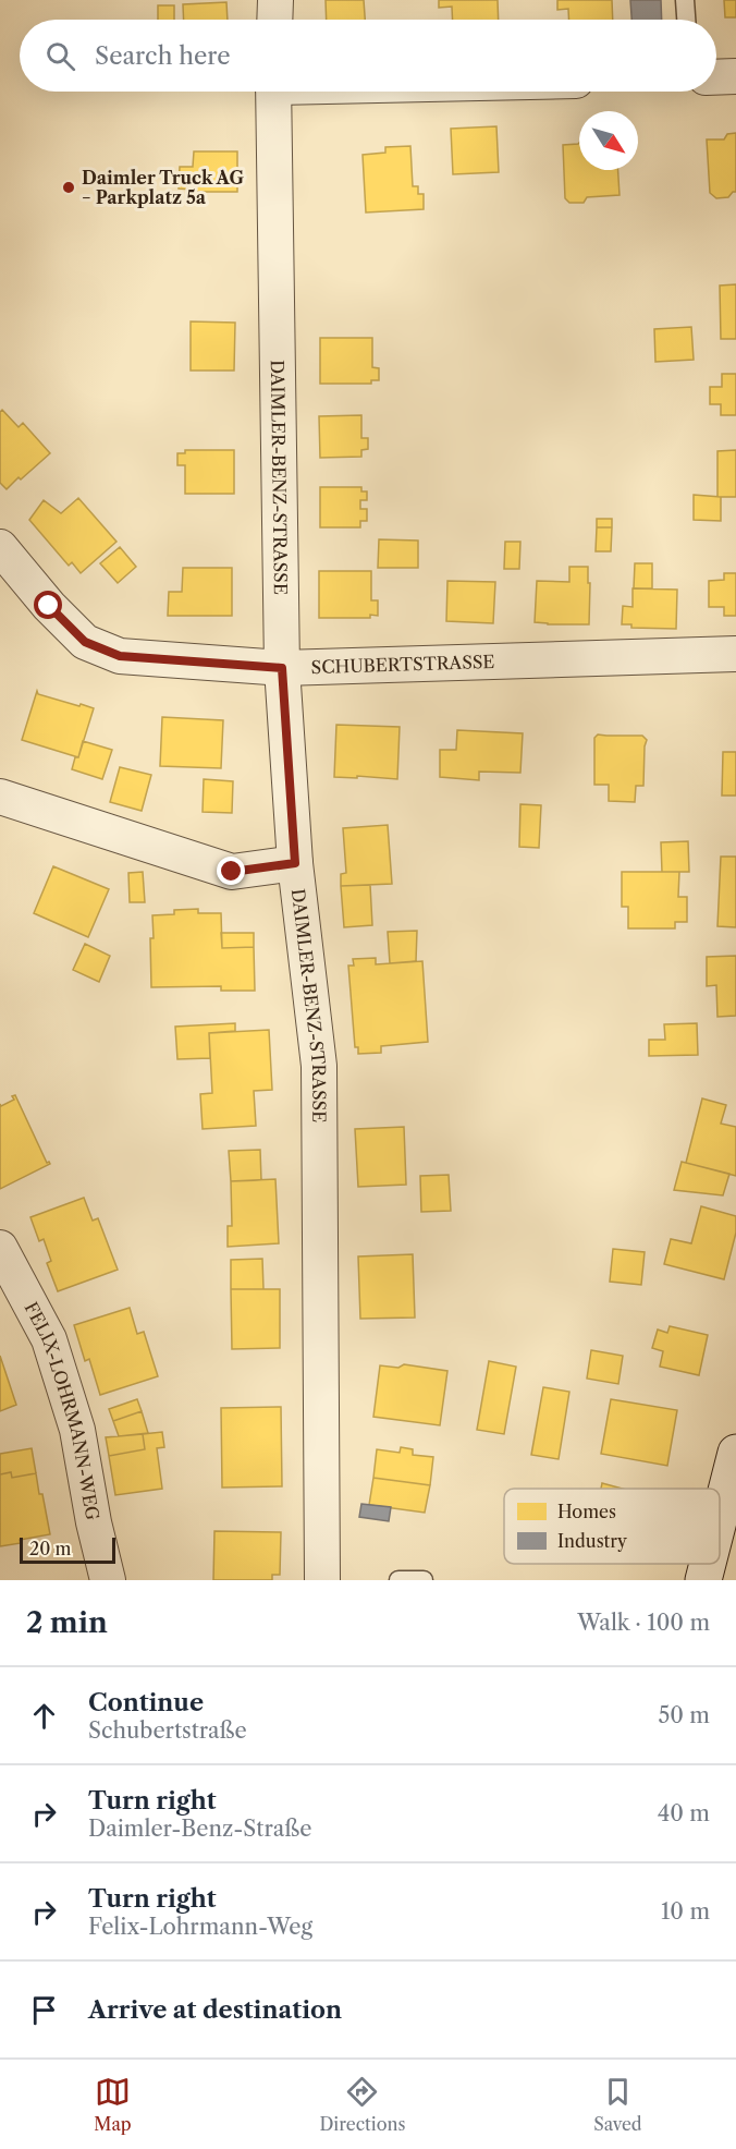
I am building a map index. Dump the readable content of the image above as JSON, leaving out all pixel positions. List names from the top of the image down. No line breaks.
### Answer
{"streets":{"street":["DAIMLER-BENZ-STRASSE","SCHUBERTSTRASSE","FELIX-LOHRMANN-WEG"]},"crossings":[["DAIMLER-BENZ-STRASSE","SCHUBERTSTRASSE"]],"places":["Daimler Truck AG − Parkplatz 5a"],"legend":["Homes","Industry"],"scale_bar":"20 m","north":"bottom right","page":{"search":"Search here","scale":"20 m","heading":["2 min","Walk · 100 m"],"list":[["Continue","Schubertstraße","50 m"],["Turn right","Daimler-Benz-Straße","40 m"],["Turn right","Felix-Lohrmann-Weg","10 m"],"Arrive at destination"],"nav":["Map","Directions","Saved"]}}
